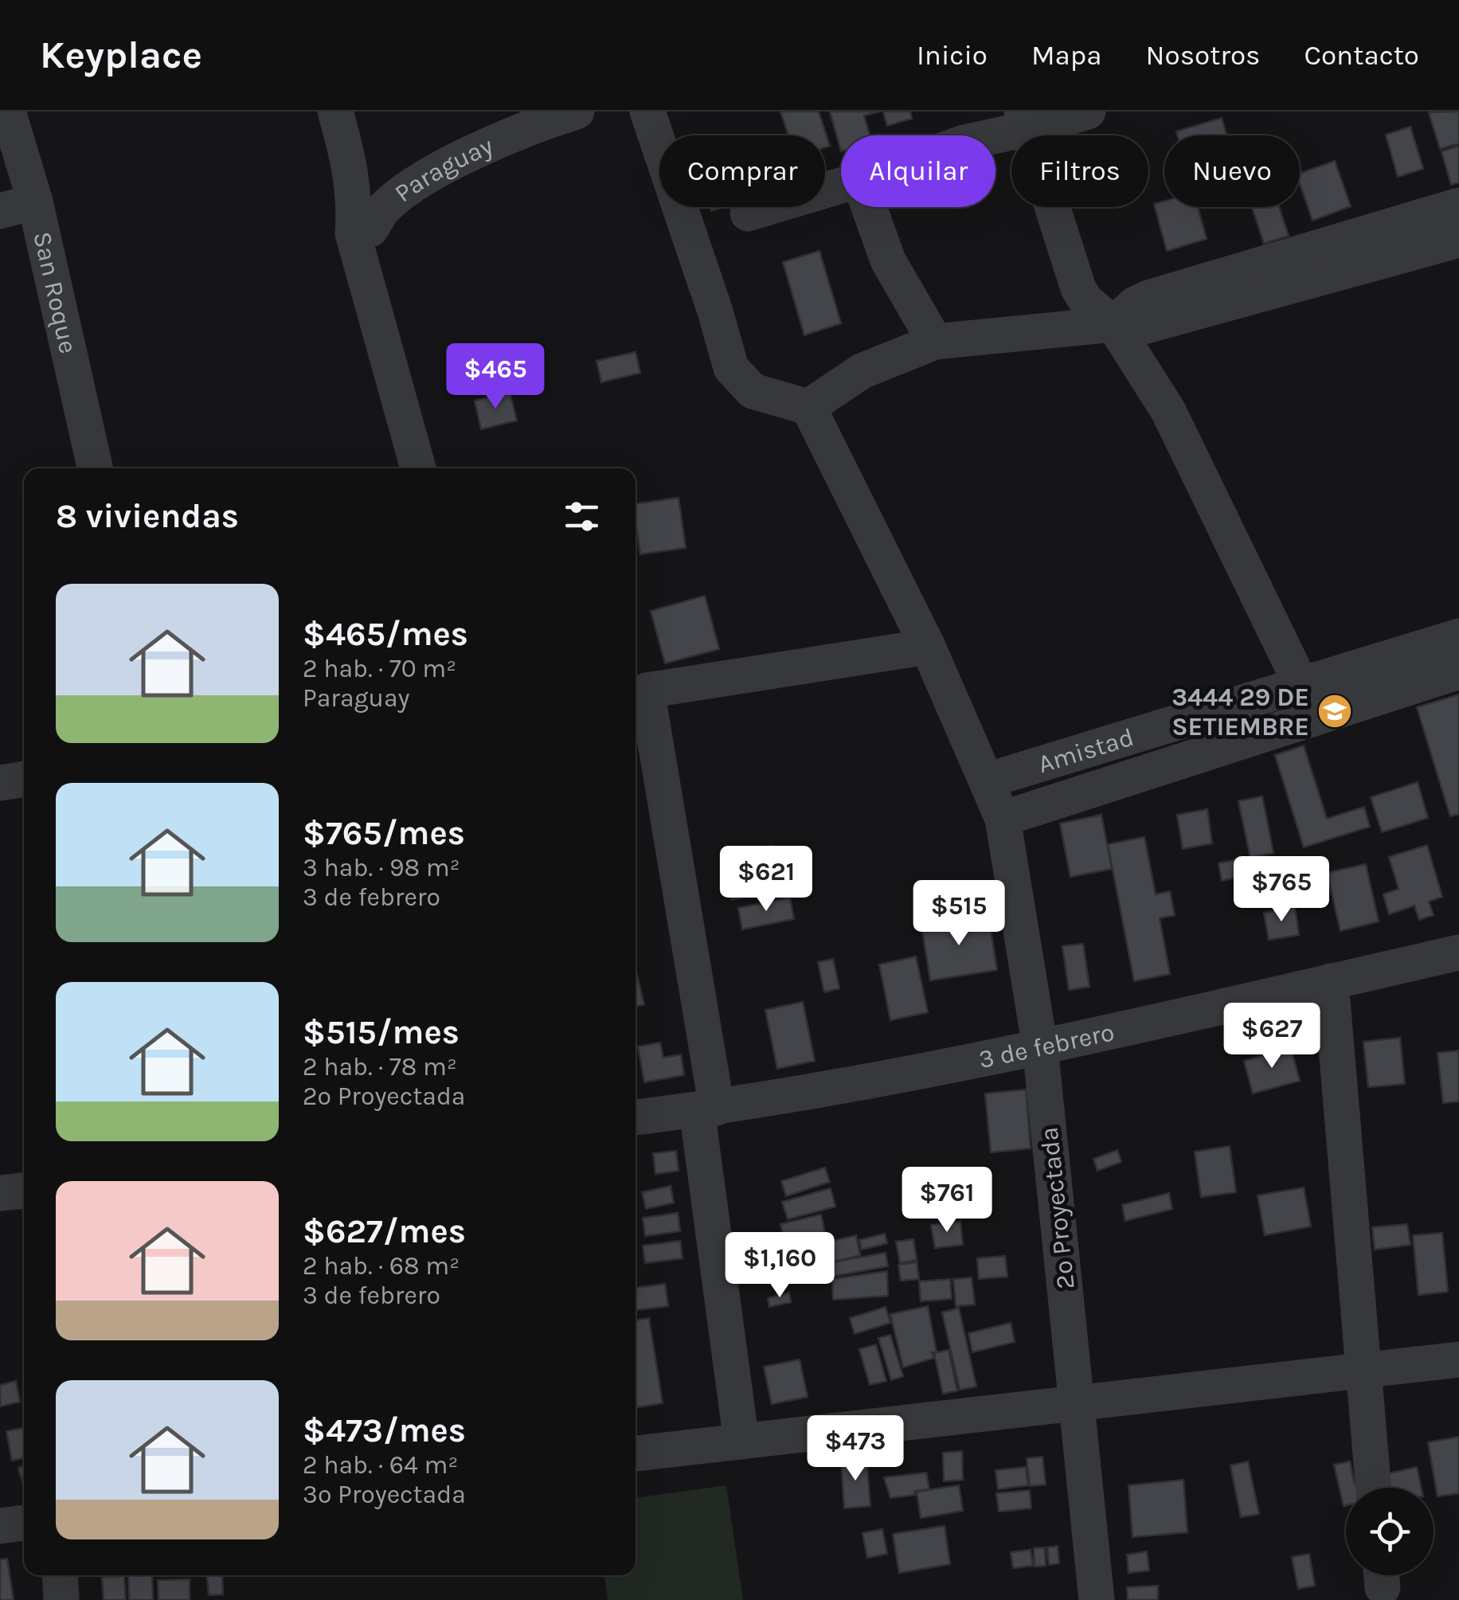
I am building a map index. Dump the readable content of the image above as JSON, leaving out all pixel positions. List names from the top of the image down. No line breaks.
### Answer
{"streets":{"street":["Paraguay","San Roque","Amistad","3 de febrero","2º Proyectada"]},"crossings":[["Amistad","2º Proyectada"],["3 de febrero","2º Proyectada"]],"places":{"school or university":["3444 29 DE SETIEMBRE"]},"page":{"header":"Keyplace","nav":["Inicio","Mapa","Nosotros","Contacto"],"chip":["Comprar","Alquilar","Filtros","Nuevo"],"price":["$465","$621","$765","$515","$627","$761","$1,160","$473"],"heading":"8 viviendas","list":[{"name":"$465/mes","note":"2 hab. · 70 m² · Paraguay"},{"name":"$765/mes","note":"3 hab. · 98 m² · 3 de febrero"},{"name":"$515/mes","note":"2 hab. · 78 m² · 2º Proyectada"},{"name":"$627/mes","note":"2 hab. · 68 m² · 3 de febrero"},{"name":"$473/mes","note":"2 hab. · 64 m² · 3º Proyectada"}]}}
